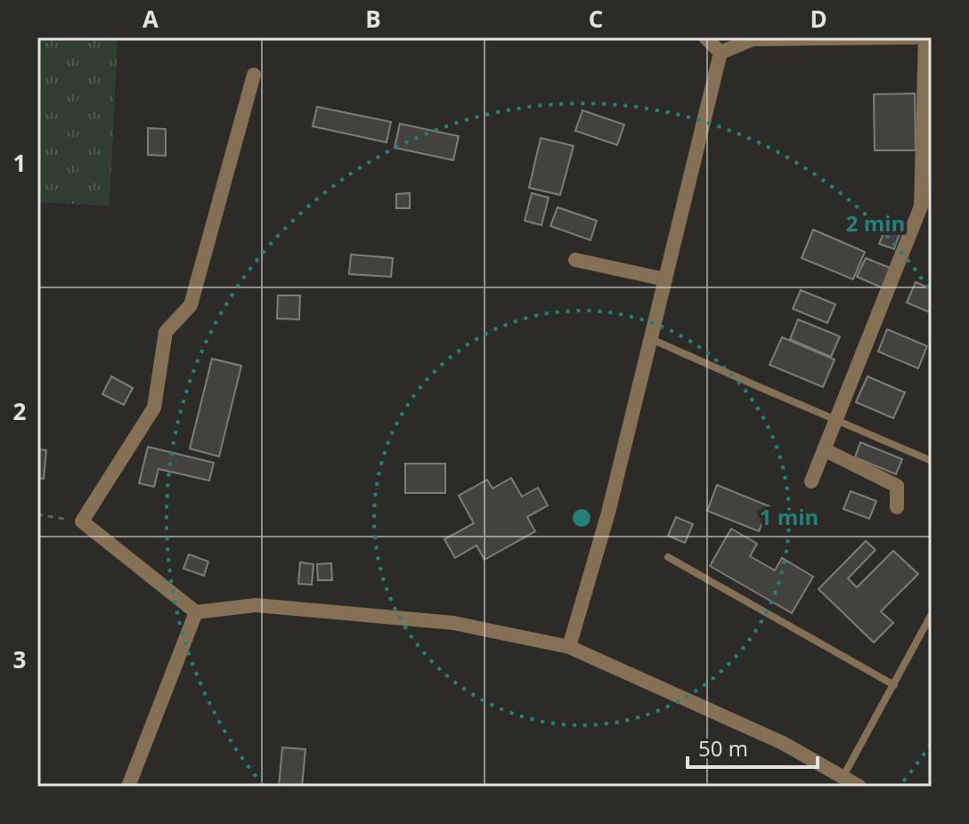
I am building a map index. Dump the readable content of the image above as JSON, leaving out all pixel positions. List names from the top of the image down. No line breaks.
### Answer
{"scale_bar":"50 m","grid":{"columns":["A","B","C","D"],"rows":["1","2","3"]},"rings":["2 min","1 min"]}
